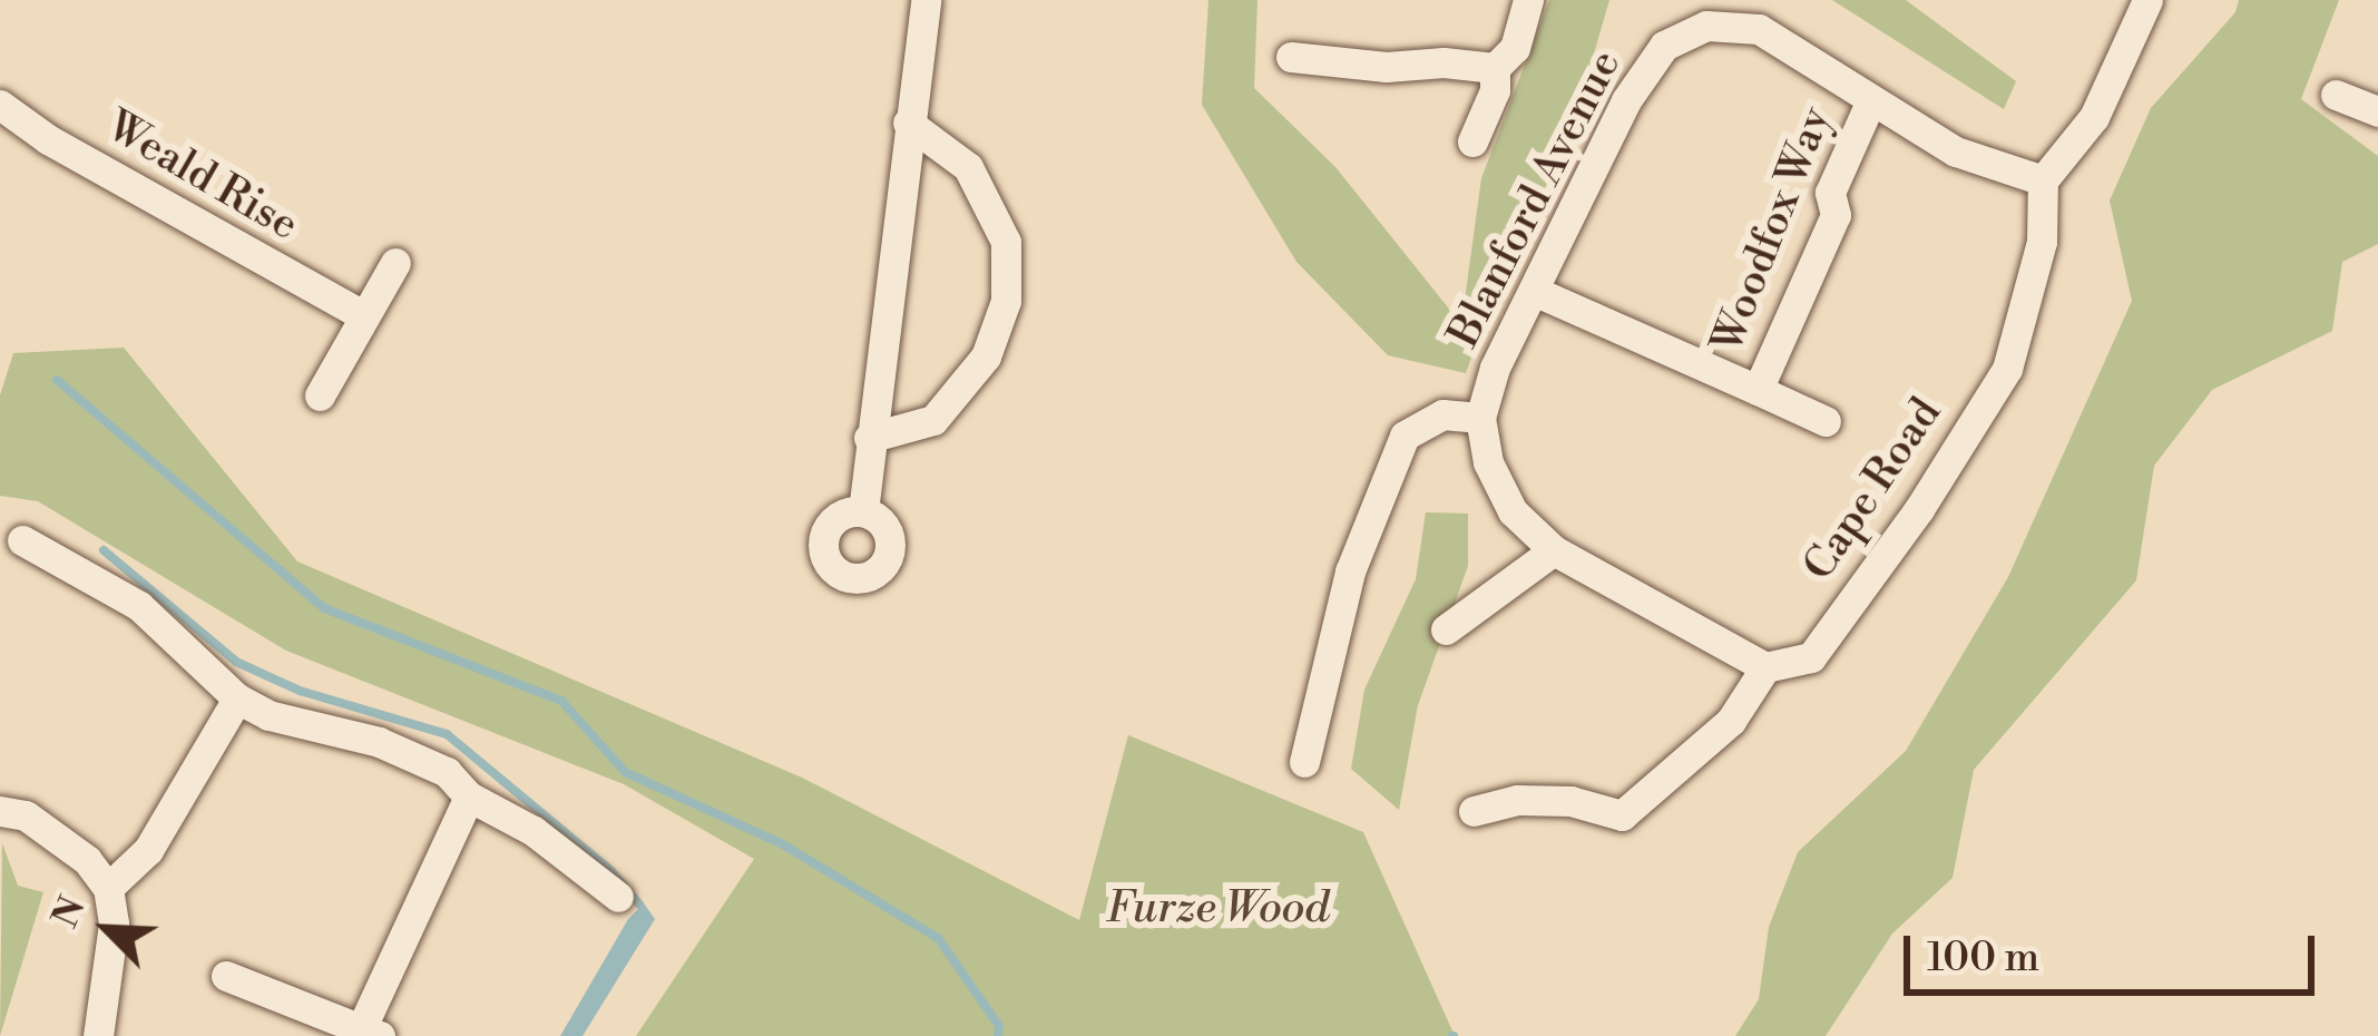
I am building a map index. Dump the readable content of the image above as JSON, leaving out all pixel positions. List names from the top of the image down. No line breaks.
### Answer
{"streets":{"street":["Weald Rise","Blanford Avenue","Woodfox Way","Cape Road"]},"crossings":[["Blanford Avenue","Woodfox Way"],["Blanford Avenue","Cape Road"]],"parks":["Furze Wood"],"scale_bar":"100 m","north":"top left"}
